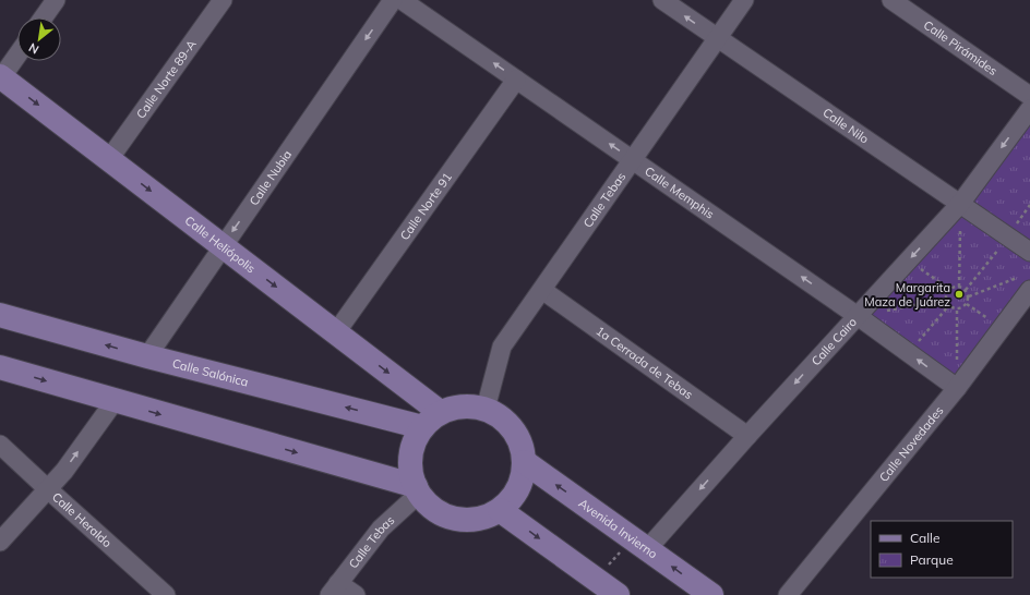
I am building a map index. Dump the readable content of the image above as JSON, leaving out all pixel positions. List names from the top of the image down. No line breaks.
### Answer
{"streets":{"main road":["Calle Heliópolis","Calle Salónica","Avenida Invierno"],"street":["Calle Pirámides","Calle Norte 89-A","Calle Nilo","Calle Nubia","Calle Memphis","Calle Tebas","Calle Norte 91","Calle Cairo","1a Cerrada de Tebas","Calle Novedades","Calle Heraldo"]},"crossings":[["Calle Norte 89-A","Calle Heliópolis"],["Calle Nilo","Calle Tebas"],["Calle Nilo","Calle Cairo"],["Calle Nubia","Calle Heliópolis"],["Calle Nubia","Calle Salónica"],["Calle Memphis","Calle Tebas"],["Calle Memphis","Calle Norte 91"],["Calle Memphis","Calle Cairo"],["Calle Memphis","Calle Novedades"],["Calle Tebas","Calle Heliópolis"],["Calle Tebas","1a Cerrada de Tebas"],["Calle Tebas","Calle Salónica"],["Calle Tebas","Avenida Invierno"],["Calle Norte 91","Calle Heliópolis"],["Calle Heliópolis","Calle Salónica"],["Calle Heliópolis","Avenida Invierno"],["Calle Cairo","1a Cerrada de Tebas"],["Calle Cairo","Avenida Invierno"],["Calle Salónica","Avenida Invierno"]],"one_way":["Calle Nubia","Calle Memphis","Calle Cairo"],"places":["Margarita Maza de Juárez"],"legend":["Calle","Parque"],"north":"bottom left"}
